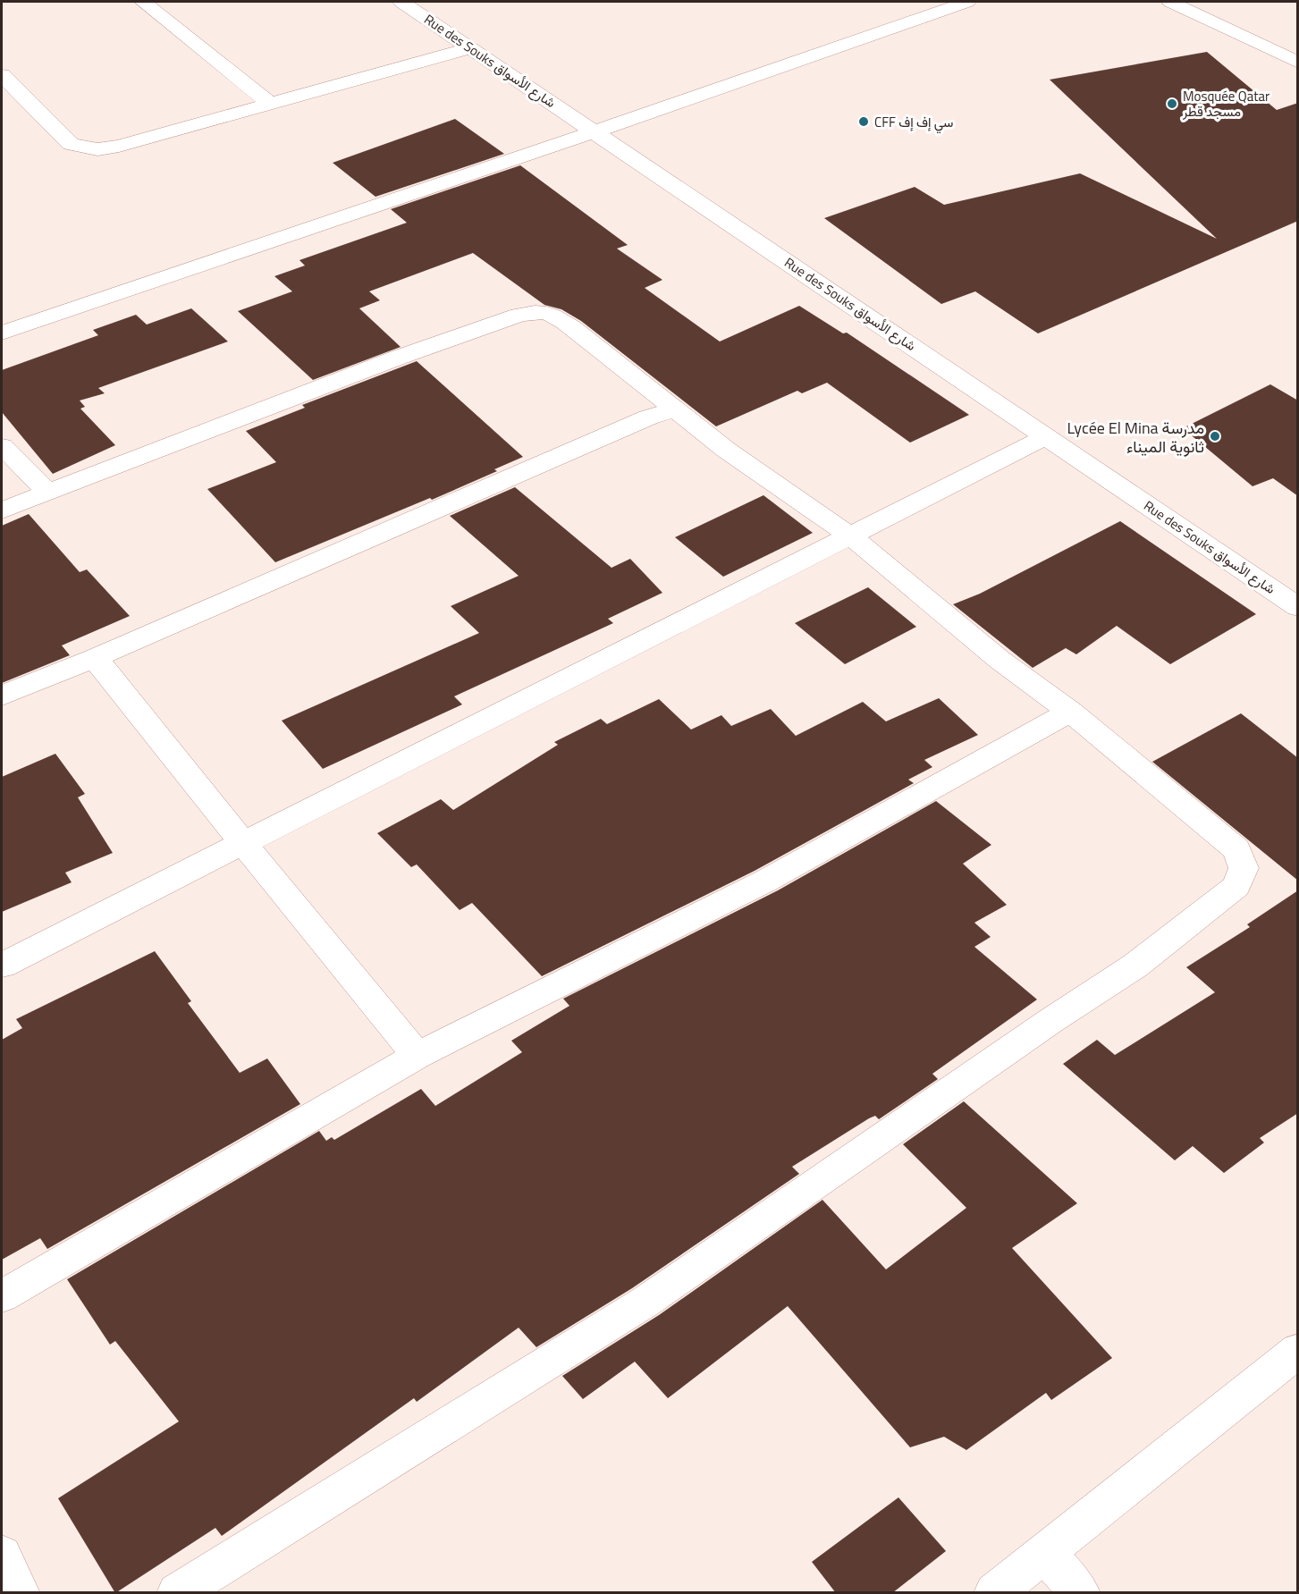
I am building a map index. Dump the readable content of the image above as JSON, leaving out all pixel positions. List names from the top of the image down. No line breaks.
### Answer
{"streets":{"street":["Rue des Souks شارع الأسواق"]},"places":["Mosquée Qatar مسجد قطر","CFF سي إف إف","Lycée El Mina مدرسة ثانوية الميناء"]}
